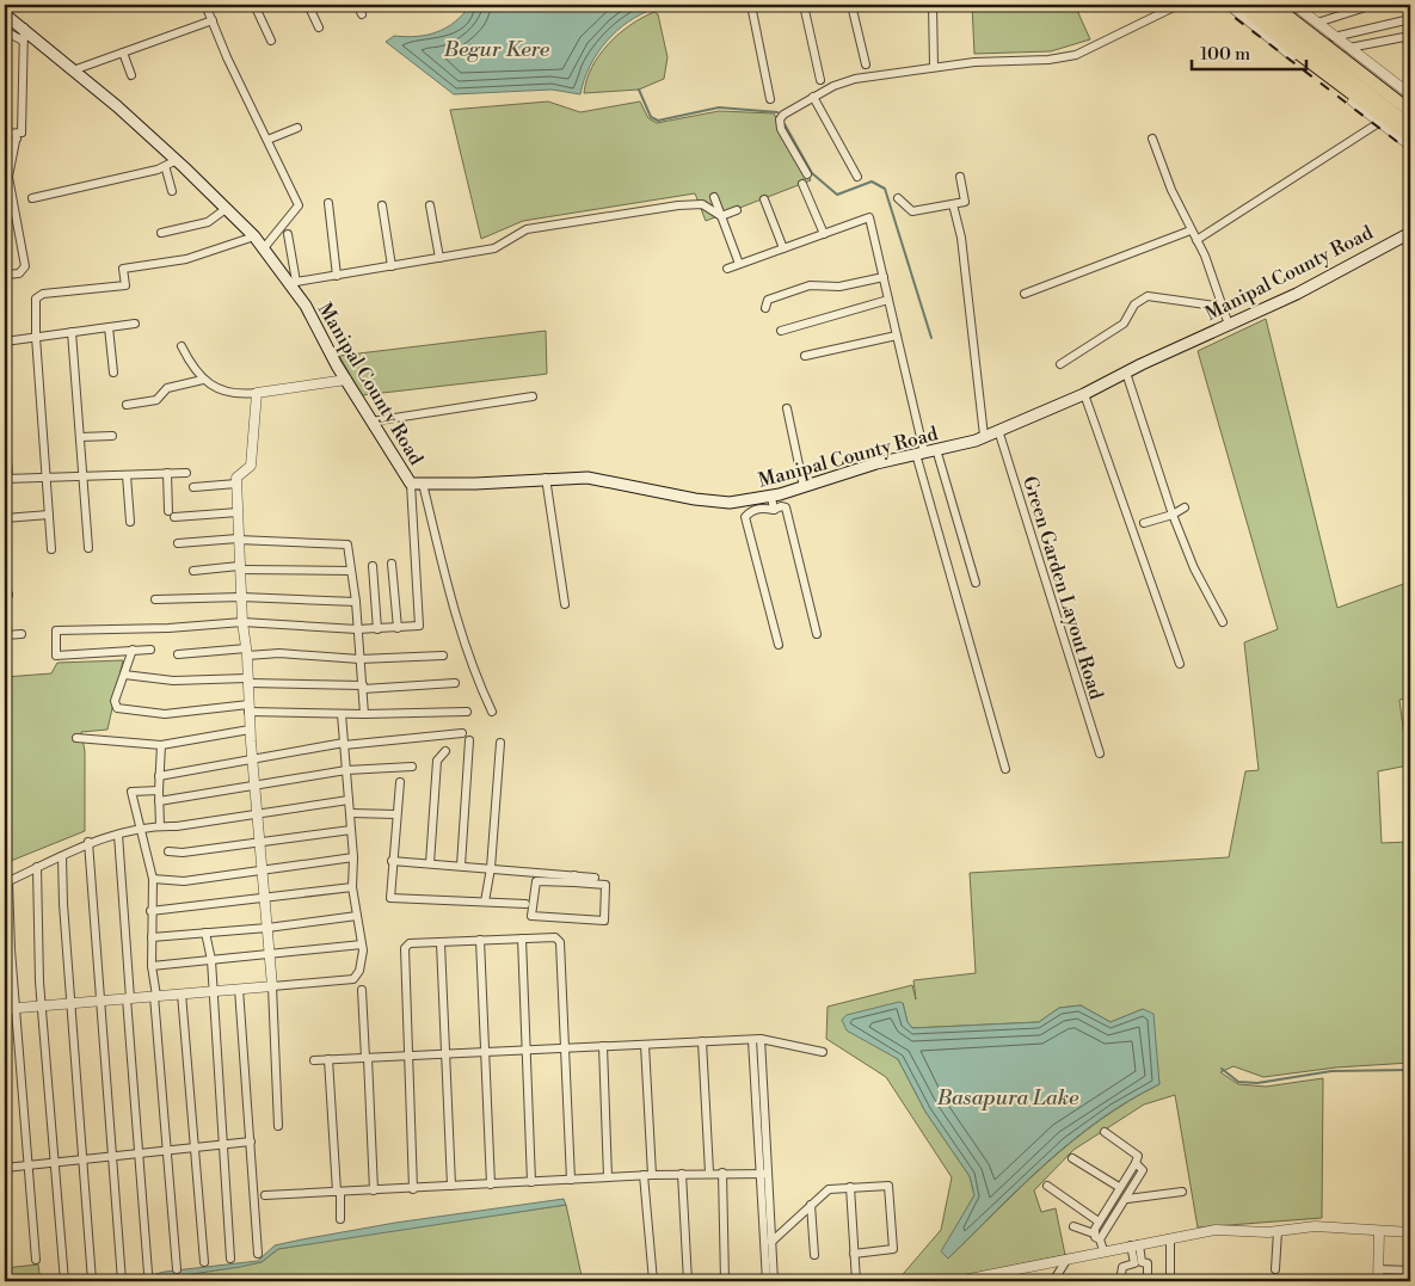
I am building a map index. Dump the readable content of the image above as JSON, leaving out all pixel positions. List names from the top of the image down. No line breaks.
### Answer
{"streets":{"main road":["Manipal County Road"],"street":["Green Garden Layout Road"]},"crossings":[["Manipal County Road","Green Garden Layout Road"]],"water":["Begur Kere","Basapura Lake"],"scale_bar":"100 m"}
